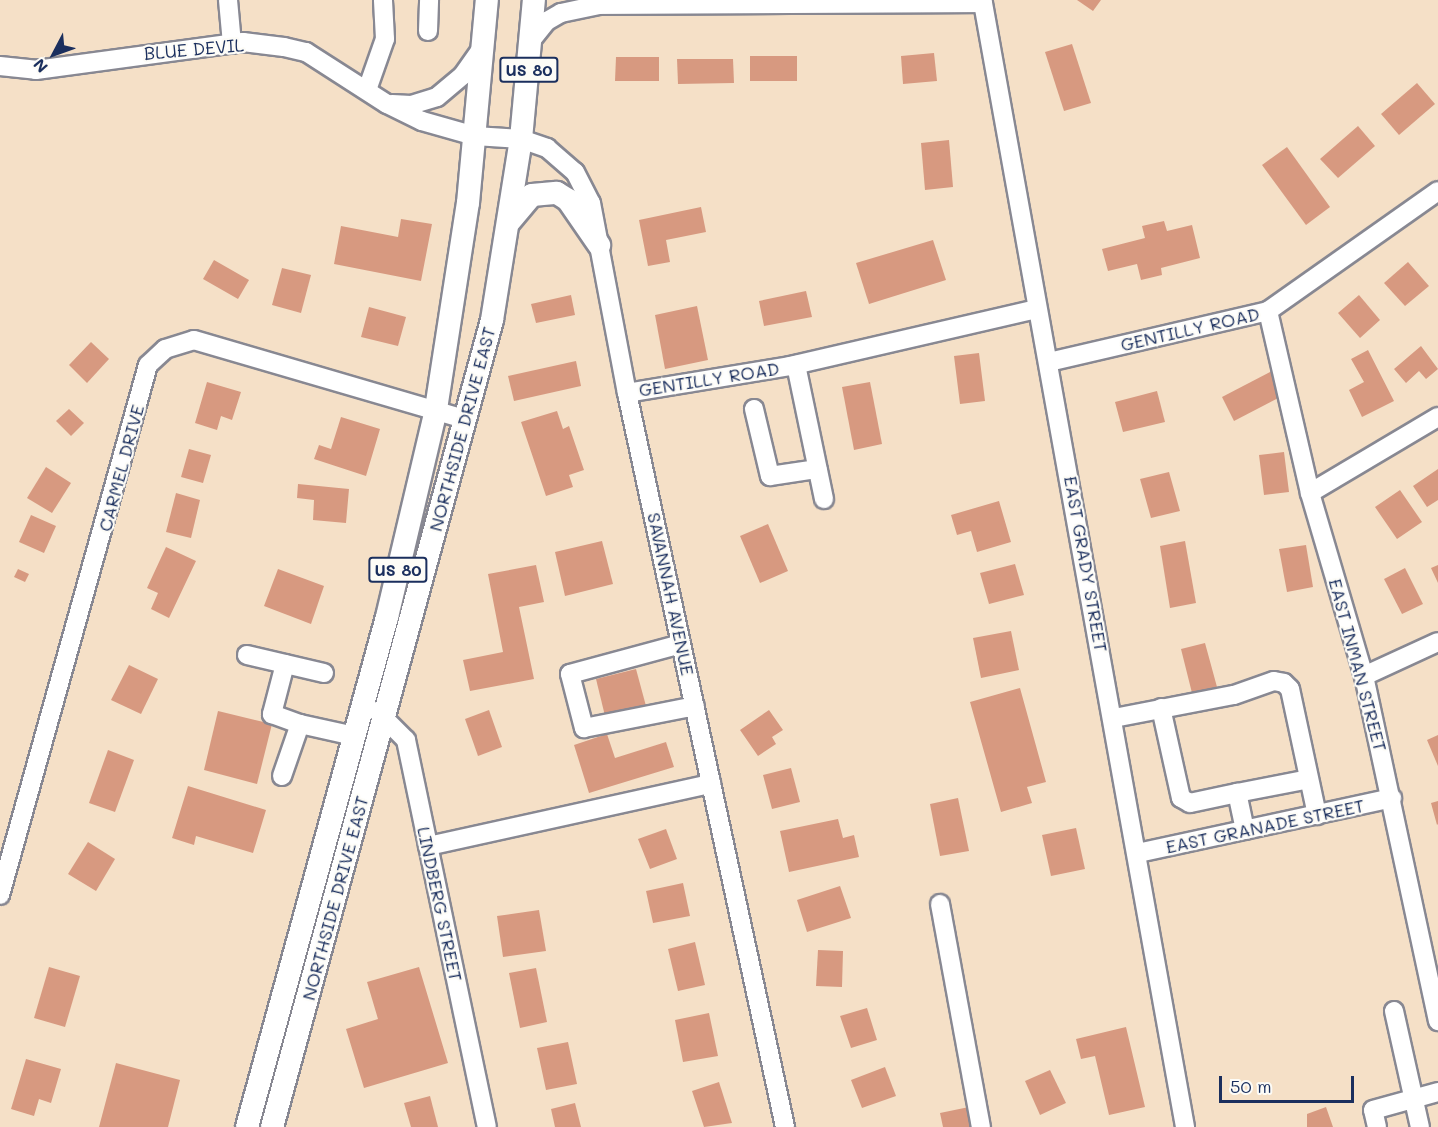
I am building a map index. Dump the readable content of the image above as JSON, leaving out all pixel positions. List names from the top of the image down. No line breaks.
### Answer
{"streets":{"main road":["US 80","NORTHSIDE DRIVE EAST"],"street":["BLUE DEVIL","GENTILLY ROAD","CARMEL DRIVE","EAST GRADY STREET","SAVANNAH AVENUE","EAST INMAN STREET","EAST GRANADE STREET","LINDBERG STREET"]},"crossings":[["BLUE DEVIL","NORTHSIDE DRIVE EAST"],["BLUE DEVIL","SAVANNAH AVENUE"],["GENTILLY ROAD","EAST GRADY STREET"],["GENTILLY ROAD","SAVANNAH AVENUE"],["GENTILLY ROAD","EAST INMAN STREET"],["NORTHSIDE DRIVE EAST","CARMEL DRIVE"],["NORTHSIDE DRIVE EAST","SAVANNAH AVENUE"],["NORTHSIDE DRIVE EAST","LINDBERG STREET"],["EAST GRADY STREET","EAST GRANADE STREET"],["EAST INMAN STREET","EAST GRANADE STREET"]],"scale_bar":"50 m","north":"bottom left"}
